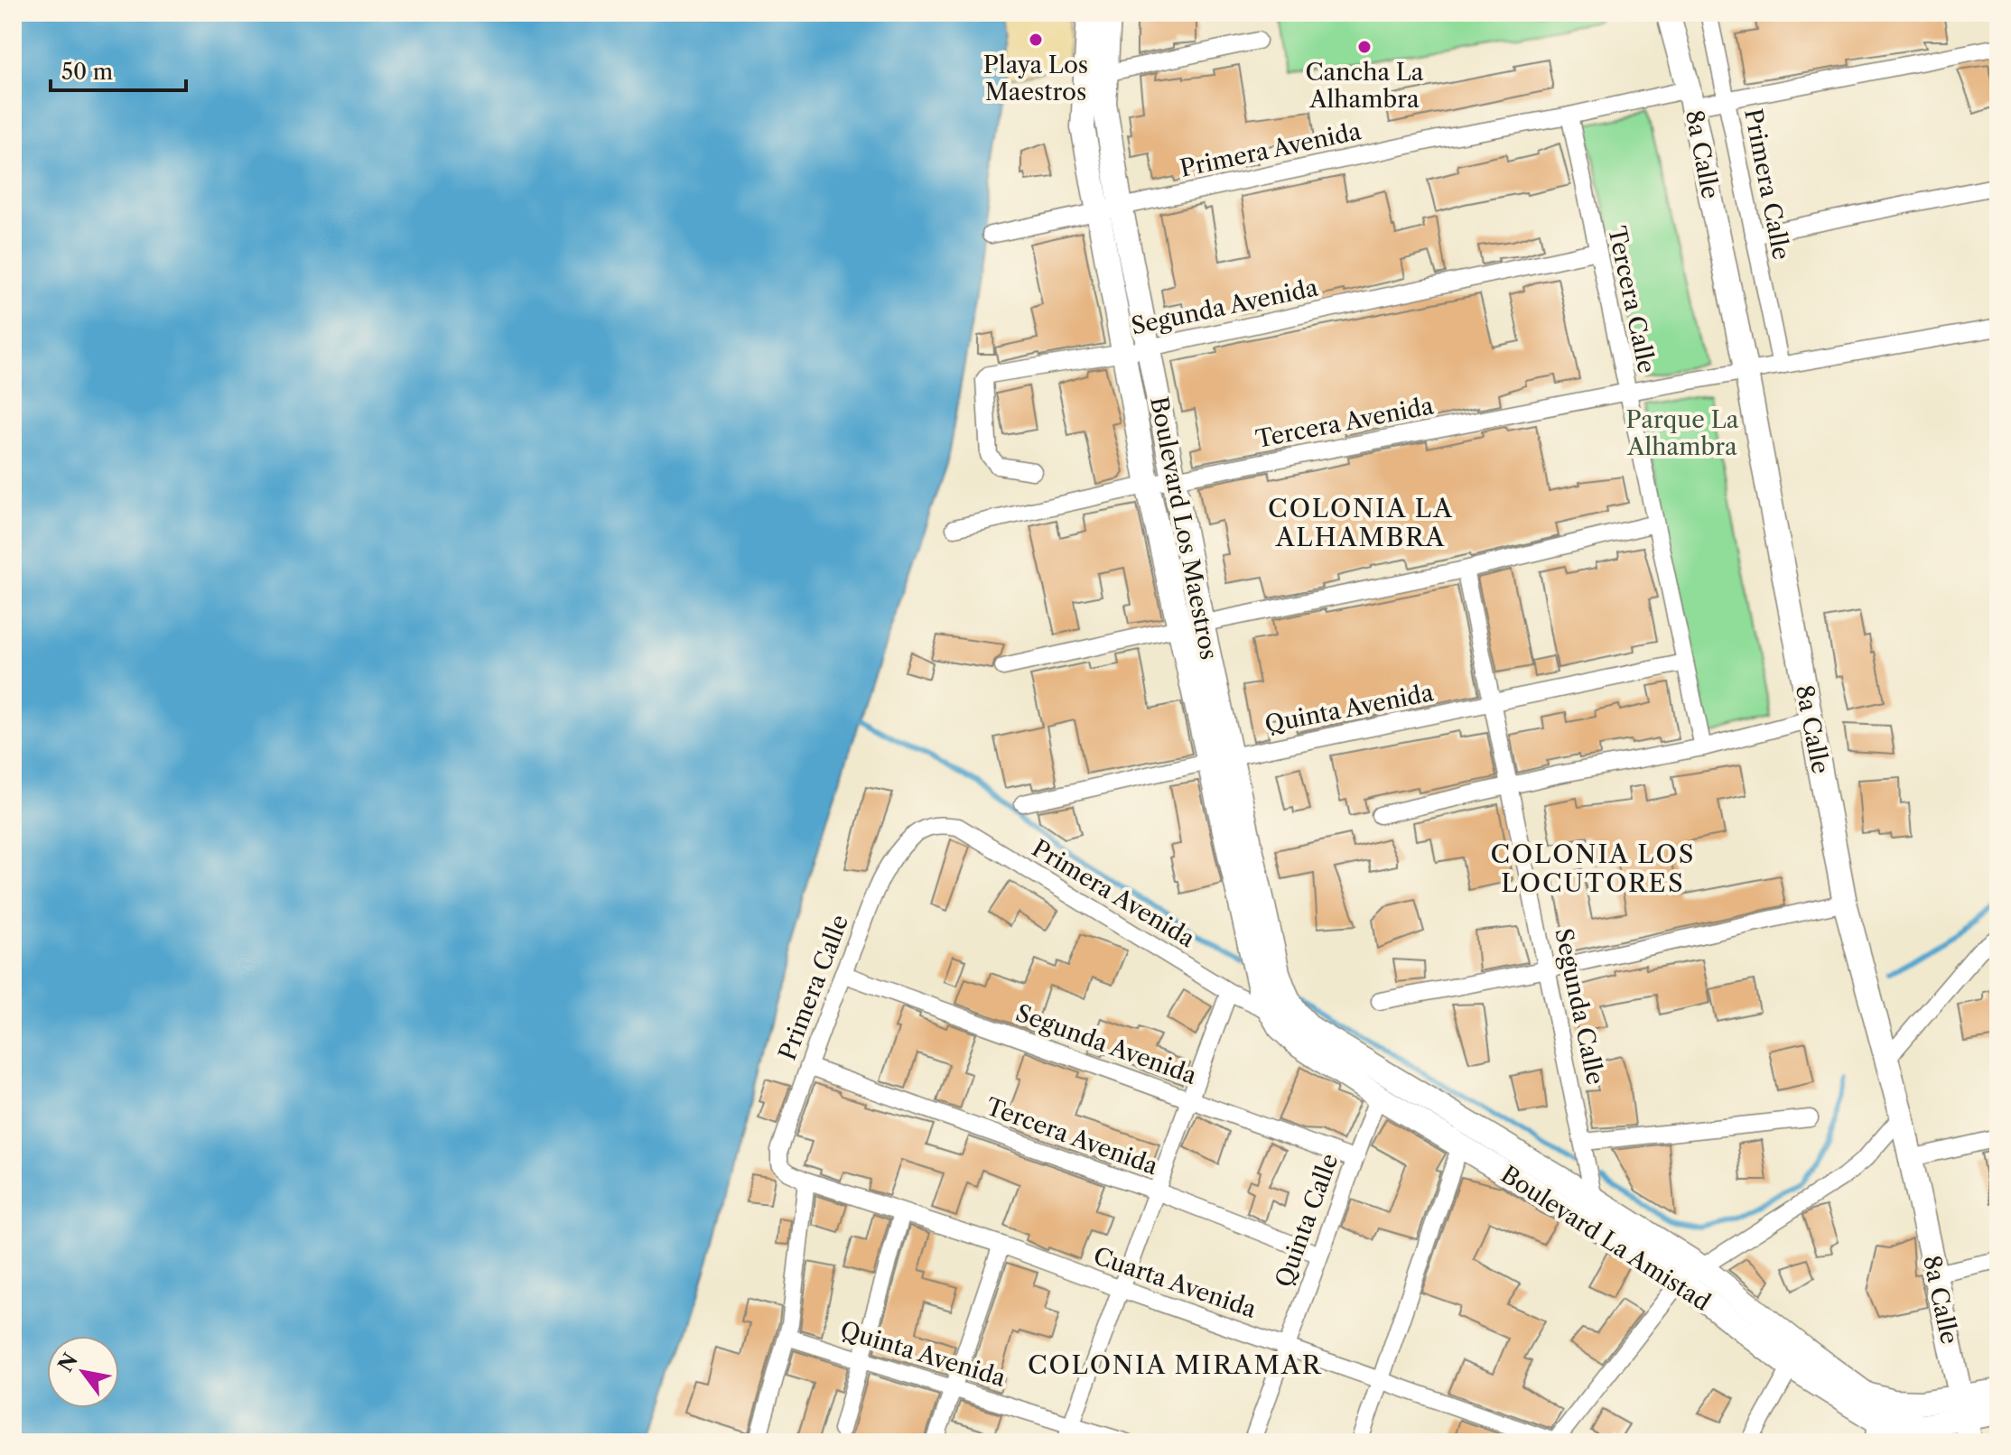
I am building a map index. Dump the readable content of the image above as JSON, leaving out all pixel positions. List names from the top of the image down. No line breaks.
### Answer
{"streets":{"street":["Primera Avenida","8a Calle","Primera Calle","Tercera Calle","Segunda Avenida","Tercera Avenida","Boulevard Los Maestros","Quinta Avenida","Segunda Calle","Quinta Calle","Boulevard La Amistad","Cuarta Avenida"]},"crossings":[["Primera Avenida","8a Calle"],["Primera Avenida","Primera Calle"],["Primera Avenida","Tercera Calle"],["Primera Avenida","Boulevard Los Maestros"],["Primera Avenida","Boulevard La Amistad"],["8a Calle","Tercera Avenida"],["8a Calle","Boulevard La Amistad"],["Primera Calle","Segunda Avenida"],["Primera Calle","Tercera Avenida"],["Primera Calle","Cuarta Avenida"],["Tercera Calle","Segunda Avenida"],["Tercera Calle","Tercera Avenida"],["Tercera Calle","Quinta Avenida"],["Segunda Avenida","Boulevard Los Maestros"],["Segunda Avenida","Quinta Calle"],["Tercera Avenida","Boulevard Los Maestros"],["Tercera Avenida","Quinta Calle"],["Boulevard Los Maestros","Quinta Avenida"],["Boulevard Los Maestros","Boulevard La Amistad"],["Quinta Avenida","Segunda Calle"],["Segunda Calle","Boulevard La Amistad"],["Quinta Calle","Boulevard La Amistad"],["Quinta Calle","Cuarta Avenida"]],"districts":["COLONIA LA ALHAMBRA","COLONIA LOS LOCUTORES","COLONIA MIRAMAR"],"parks":["Parque La Alhambra"],"places":["Playa Los Maestros","Cancha La Alhambra"],"scale_bar":"50 m","north":"top left"}
